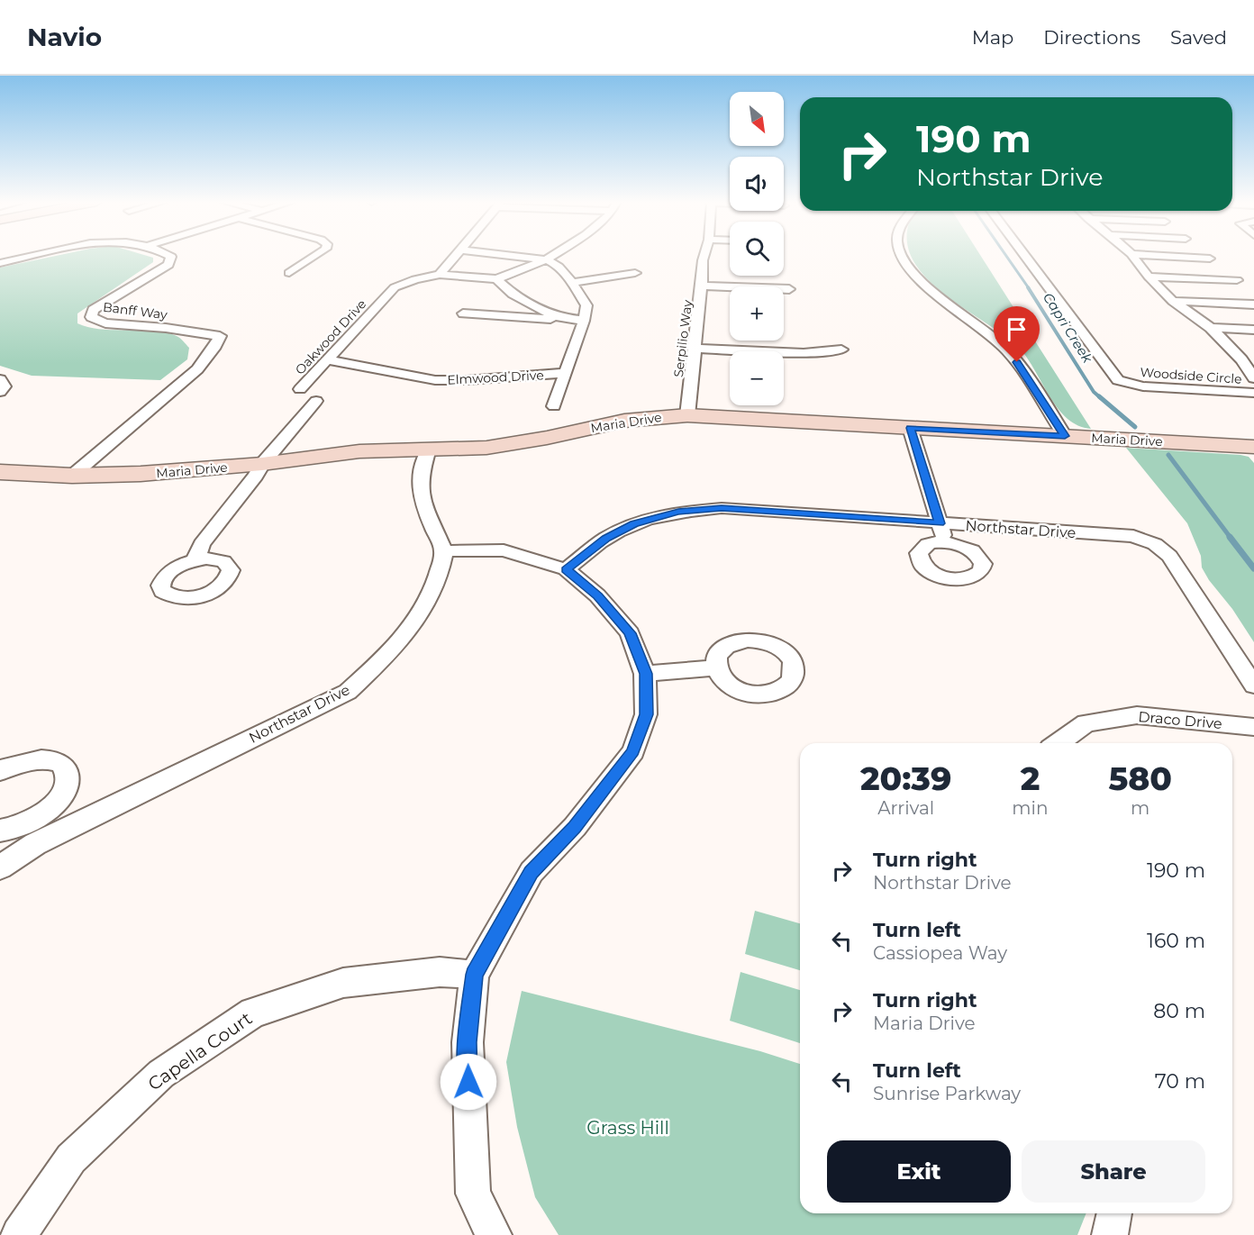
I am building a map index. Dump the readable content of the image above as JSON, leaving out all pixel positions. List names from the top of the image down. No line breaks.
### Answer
{"streets":{"street":["Banff Way","Oakwood Drive","Serpilio Way","Woodside Circle","Elmwood Drive","Maria Drive","Northstar Drive","Draco Drive","Capella Court"]},"crossings":[["Banff Way","Maria Drive"],["Oakwood Drive","Elmwood Drive"],["Serpilio Way","Maria Drive"]],"water":["Capri Creek"],"parks":["Grass Hill"],"north":"bottom right","page":{"header":"Navio","nav":["Map","Directions","Saved"],"map_buttons":["+","−"],"turn":["190 m","Northstar Drive"],"eta":["20:39","Arrival","2","min","580","m"],"list":[{"name":"Turn right","note":"Northstar Drive","value":"190 m"},{"name":"Turn left","note":"Cassiopea Way","value":"160 m"},{"name":"Turn right","note":"Maria Drive","value":"80 m"},{"name":"Turn left","note":"Sunrise Parkway","value":"70 m"}],"buttons":["Exit","Share"]}}
